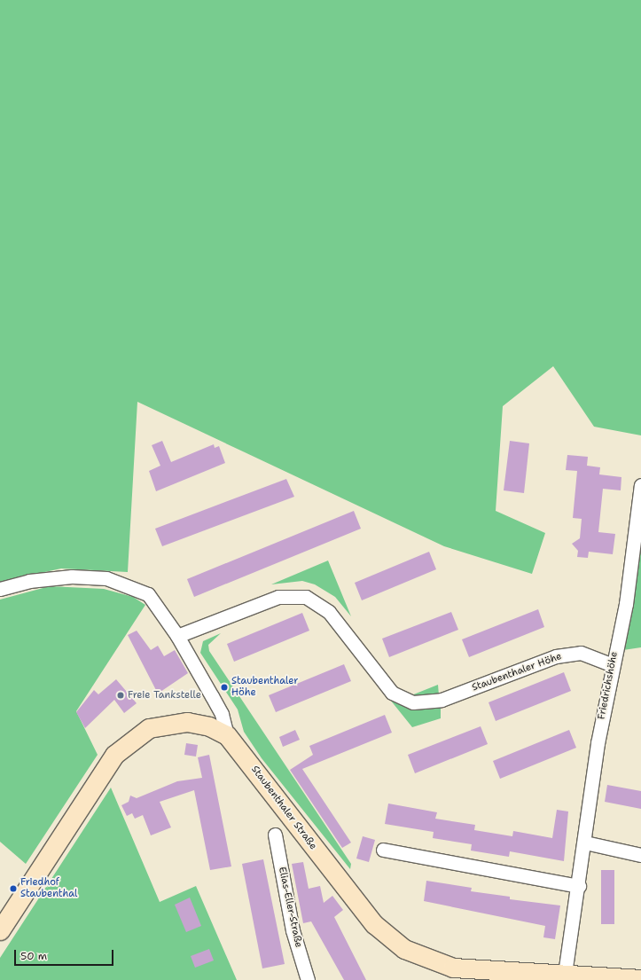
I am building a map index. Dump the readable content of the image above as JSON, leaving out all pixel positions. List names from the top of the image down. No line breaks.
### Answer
{"streets":{"main road":["Staubenthaler Straße"],"street":["Staubenthaler Höhe","Friedrichshöhe","Elias-Eller-Straße"]},"crossings":[["Staubenthaler Höhe","Friedrichshöhe"],["Friedrichshöhe","Staubenthaler Straße"]],"places":["Staubenthaler Höhe","Freie Tankstelle","Friedhof Staubenthal"],"scale_bar":"50 m"}
